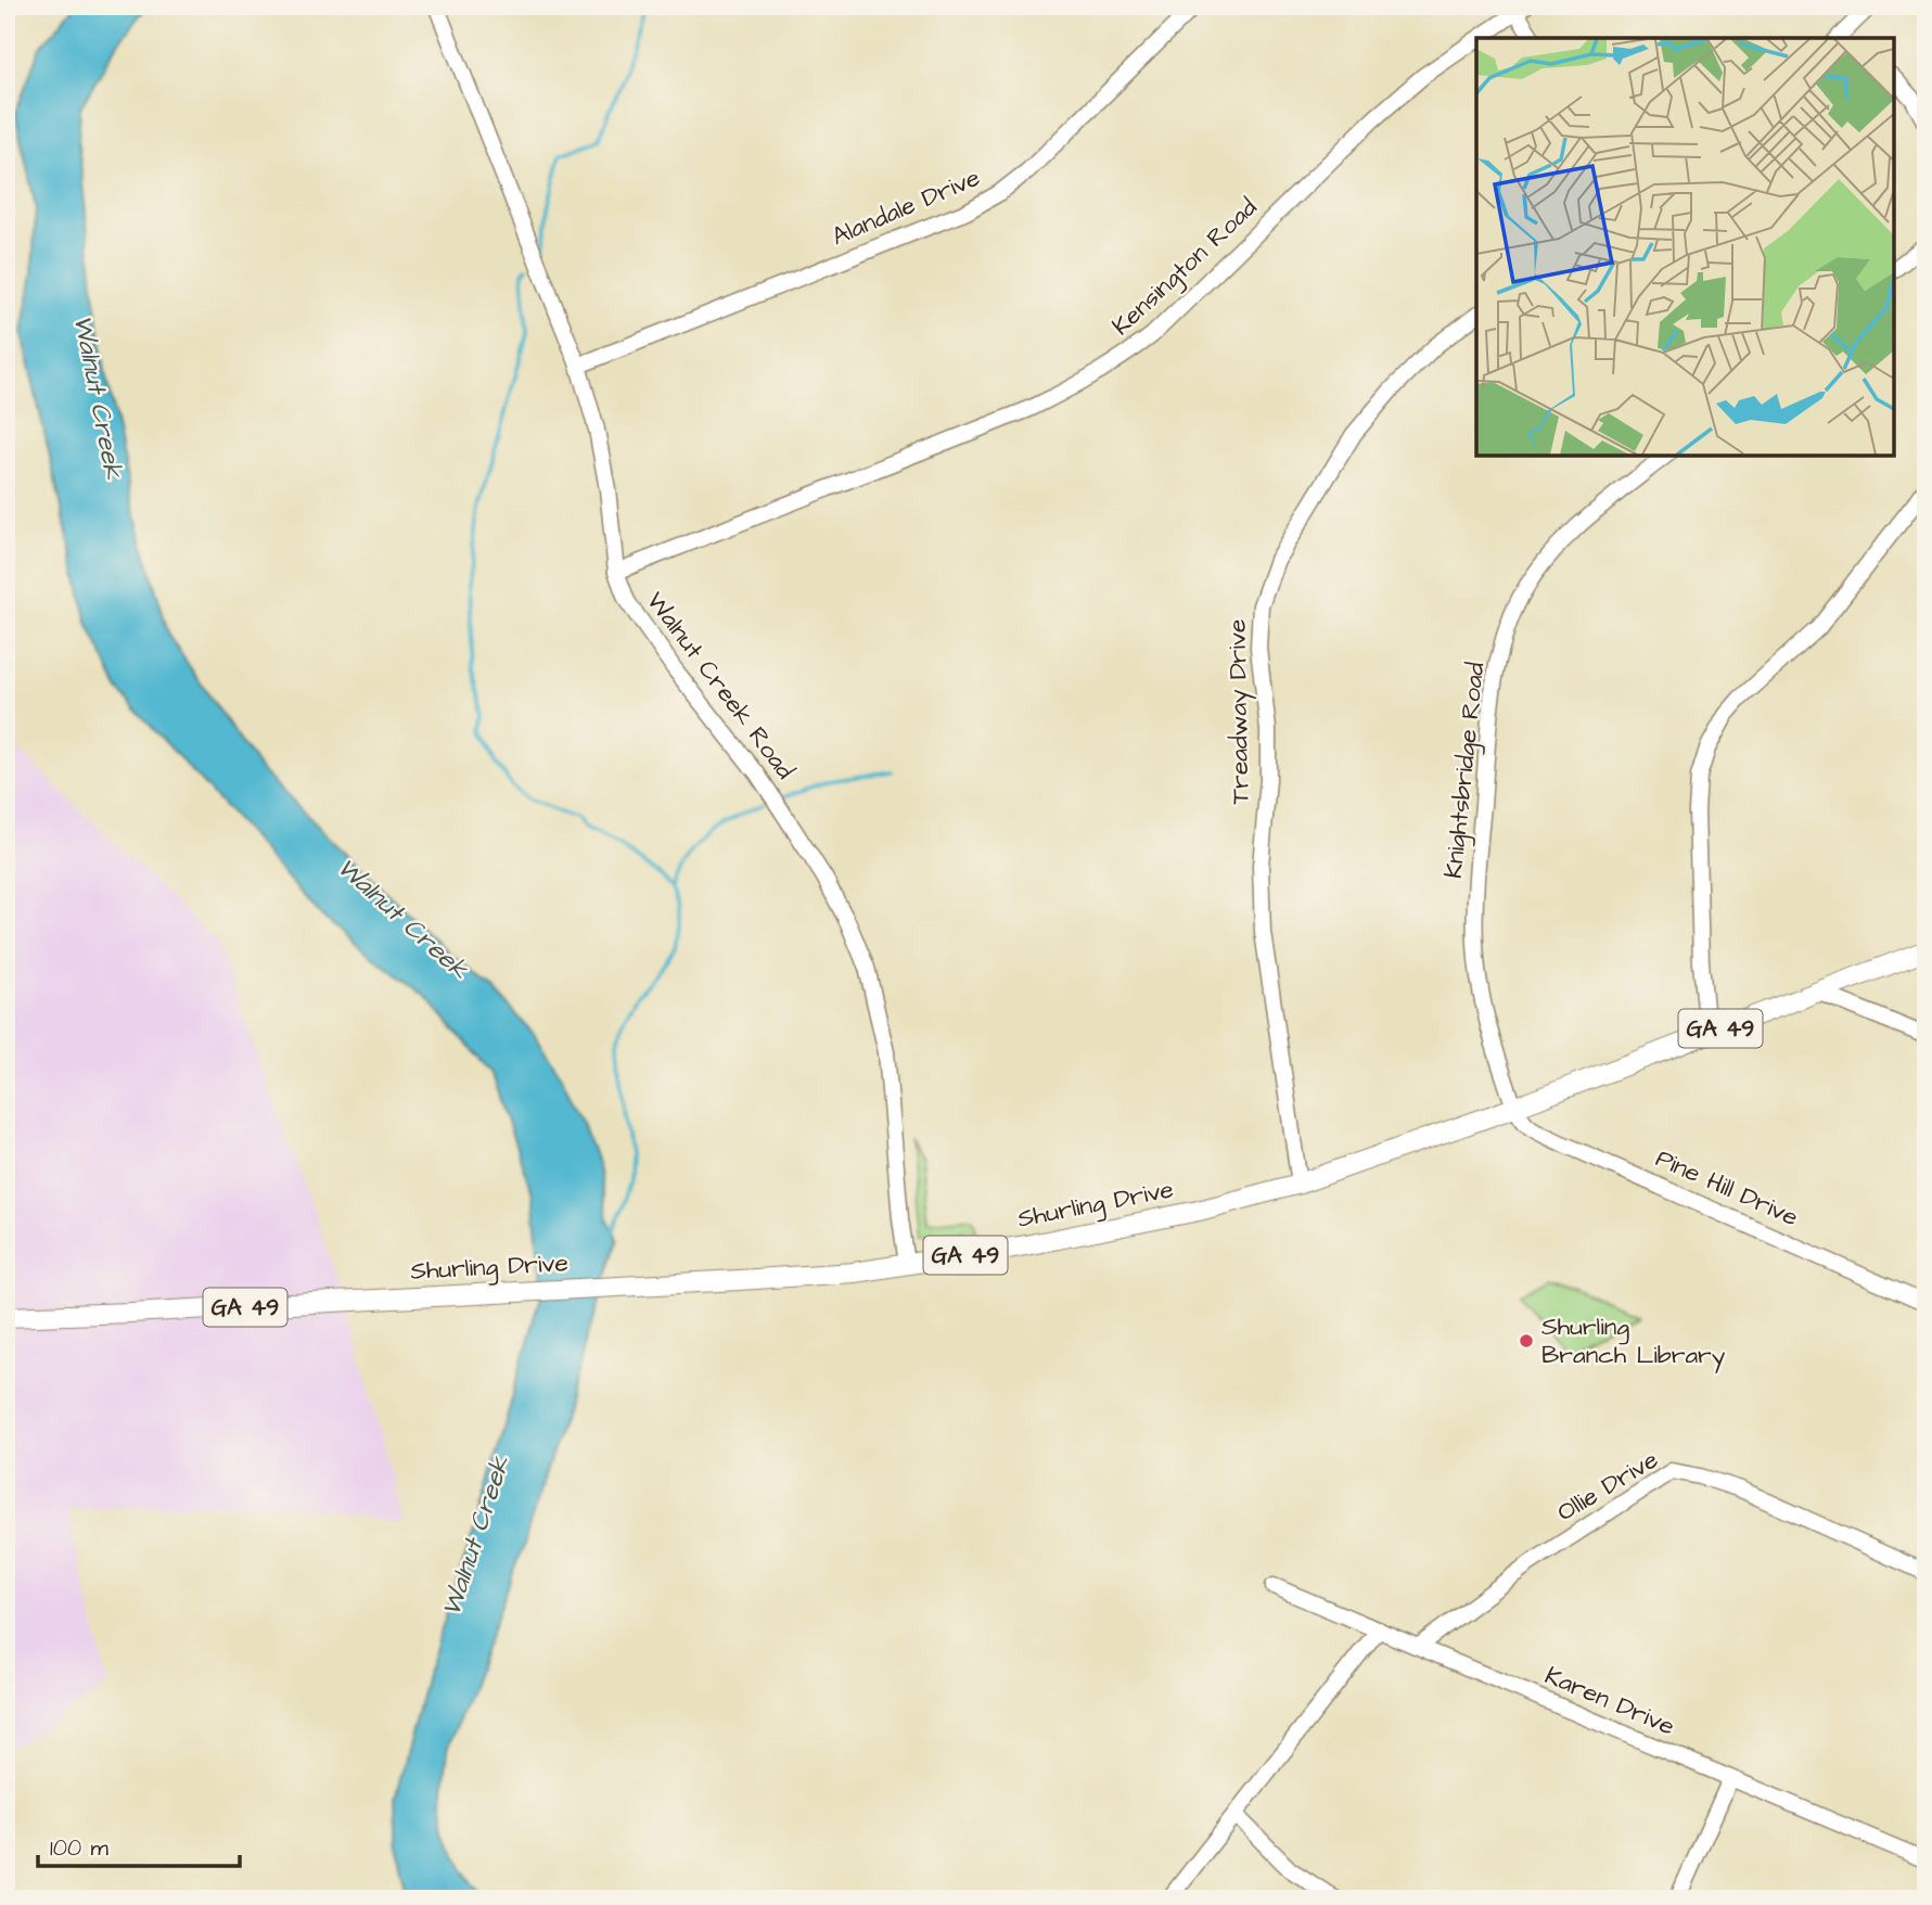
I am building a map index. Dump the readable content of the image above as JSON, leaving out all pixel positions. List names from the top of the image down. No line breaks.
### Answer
{"streets":{"main road":["GA 49","Shurling Drive"],"street":["Alandale Drive","Kensington Road","Walnut Creek Road","Treadway Drive","Knightsbridge Road","Pine Hill Drive","Ollie Drive","Karen Drive"]},"crossings":[["Alandale Drive","Walnut Creek Road"],["Kensington Road","Walnut Creek Road"],["Walnut Creek Road","Shurling Drive"],["Treadway Drive","Shurling Drive"],["Knightsbridge Road","Pine Hill Drive"],["Knightsbridge Road","Shurling Drive"],["Pine Hill Drive","Shurling Drive"],["Ollie Drive","Karen Drive"]],"water":["Walnut Creek"],"places":["Shurling Branch Library"],"scale_bar":"100 m"}
